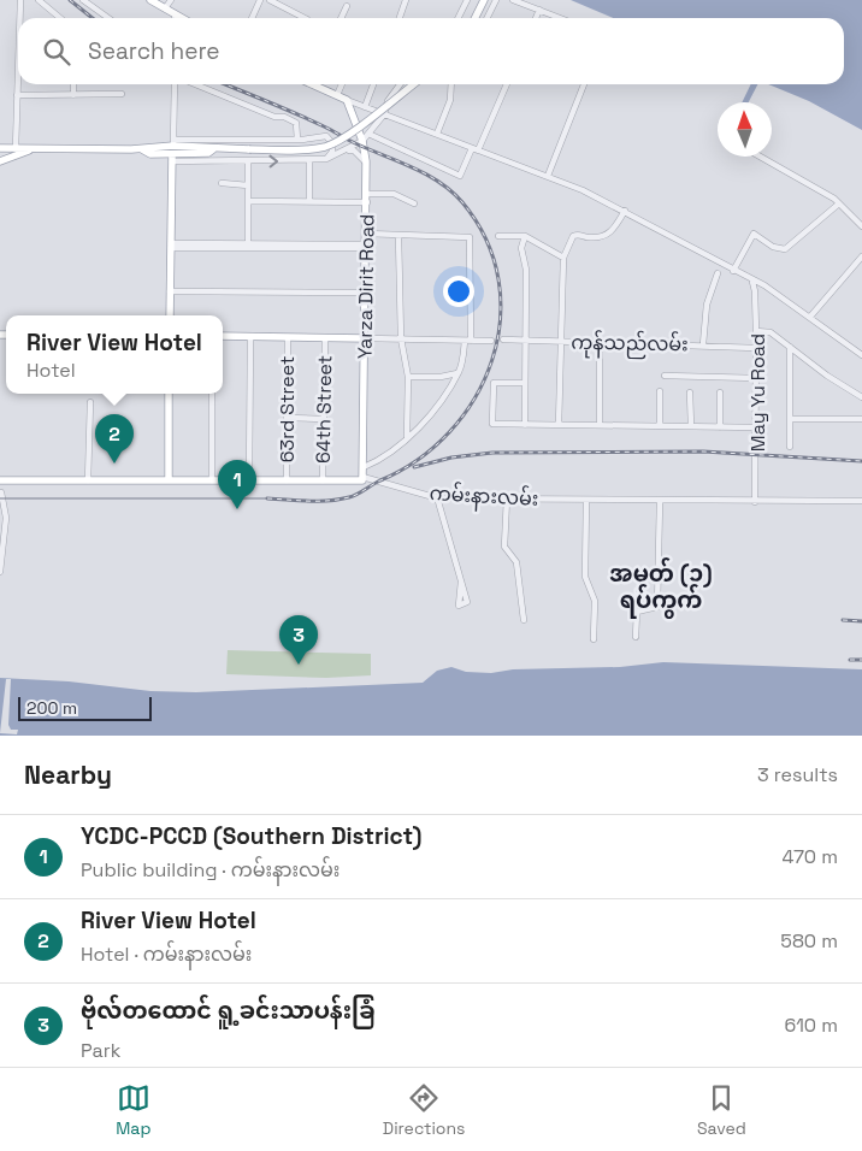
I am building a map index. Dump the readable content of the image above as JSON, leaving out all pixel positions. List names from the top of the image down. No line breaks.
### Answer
{"streets":{"main road":["Yarza Dirit Road","ကမ်းနားလမ်း"],"street":["ကုန်သည်လမ်း","May Yu Road","63rd Street","64th Street"]},"crossings":[["Yarza Dirit Road","ကမ်းနားလမ်း"],["ကုန်သည်လမ်း","May Yu Road"],["May Yu Road","ကမ်းနားလမ်း"],["63rd Street","ကမ်းနားလမ်း"],["64th Street","ကမ်းနားလမ်း"]],"districts":["အမှတ် (၁) ရပ်ကွက်"],"scale_bar":"200 m","north":"top","page":{"search":"Search here","popup":["River View Hotel","Hotel"],"pins":["2","1","3"],"scale":"200 m","heading":["Nearby","3 results"],"list":[{"mark":"1","name":"YCDC-PCCD (Southern District)","note":"Public building · ကမ်းနားလမ်း","value":"470 m"},{"mark":"2","name":"River View Hotel","note":"Hotel · ကမ်းနားလမ်း","value":"580 m"},{"mark":"3","name":"ဗိုလ်တထောင် ရူ့ခင်းသာပန်းခြံ","note":"Park","value":"610 m"}],"nav":["Map","Directions","Saved"]}}
